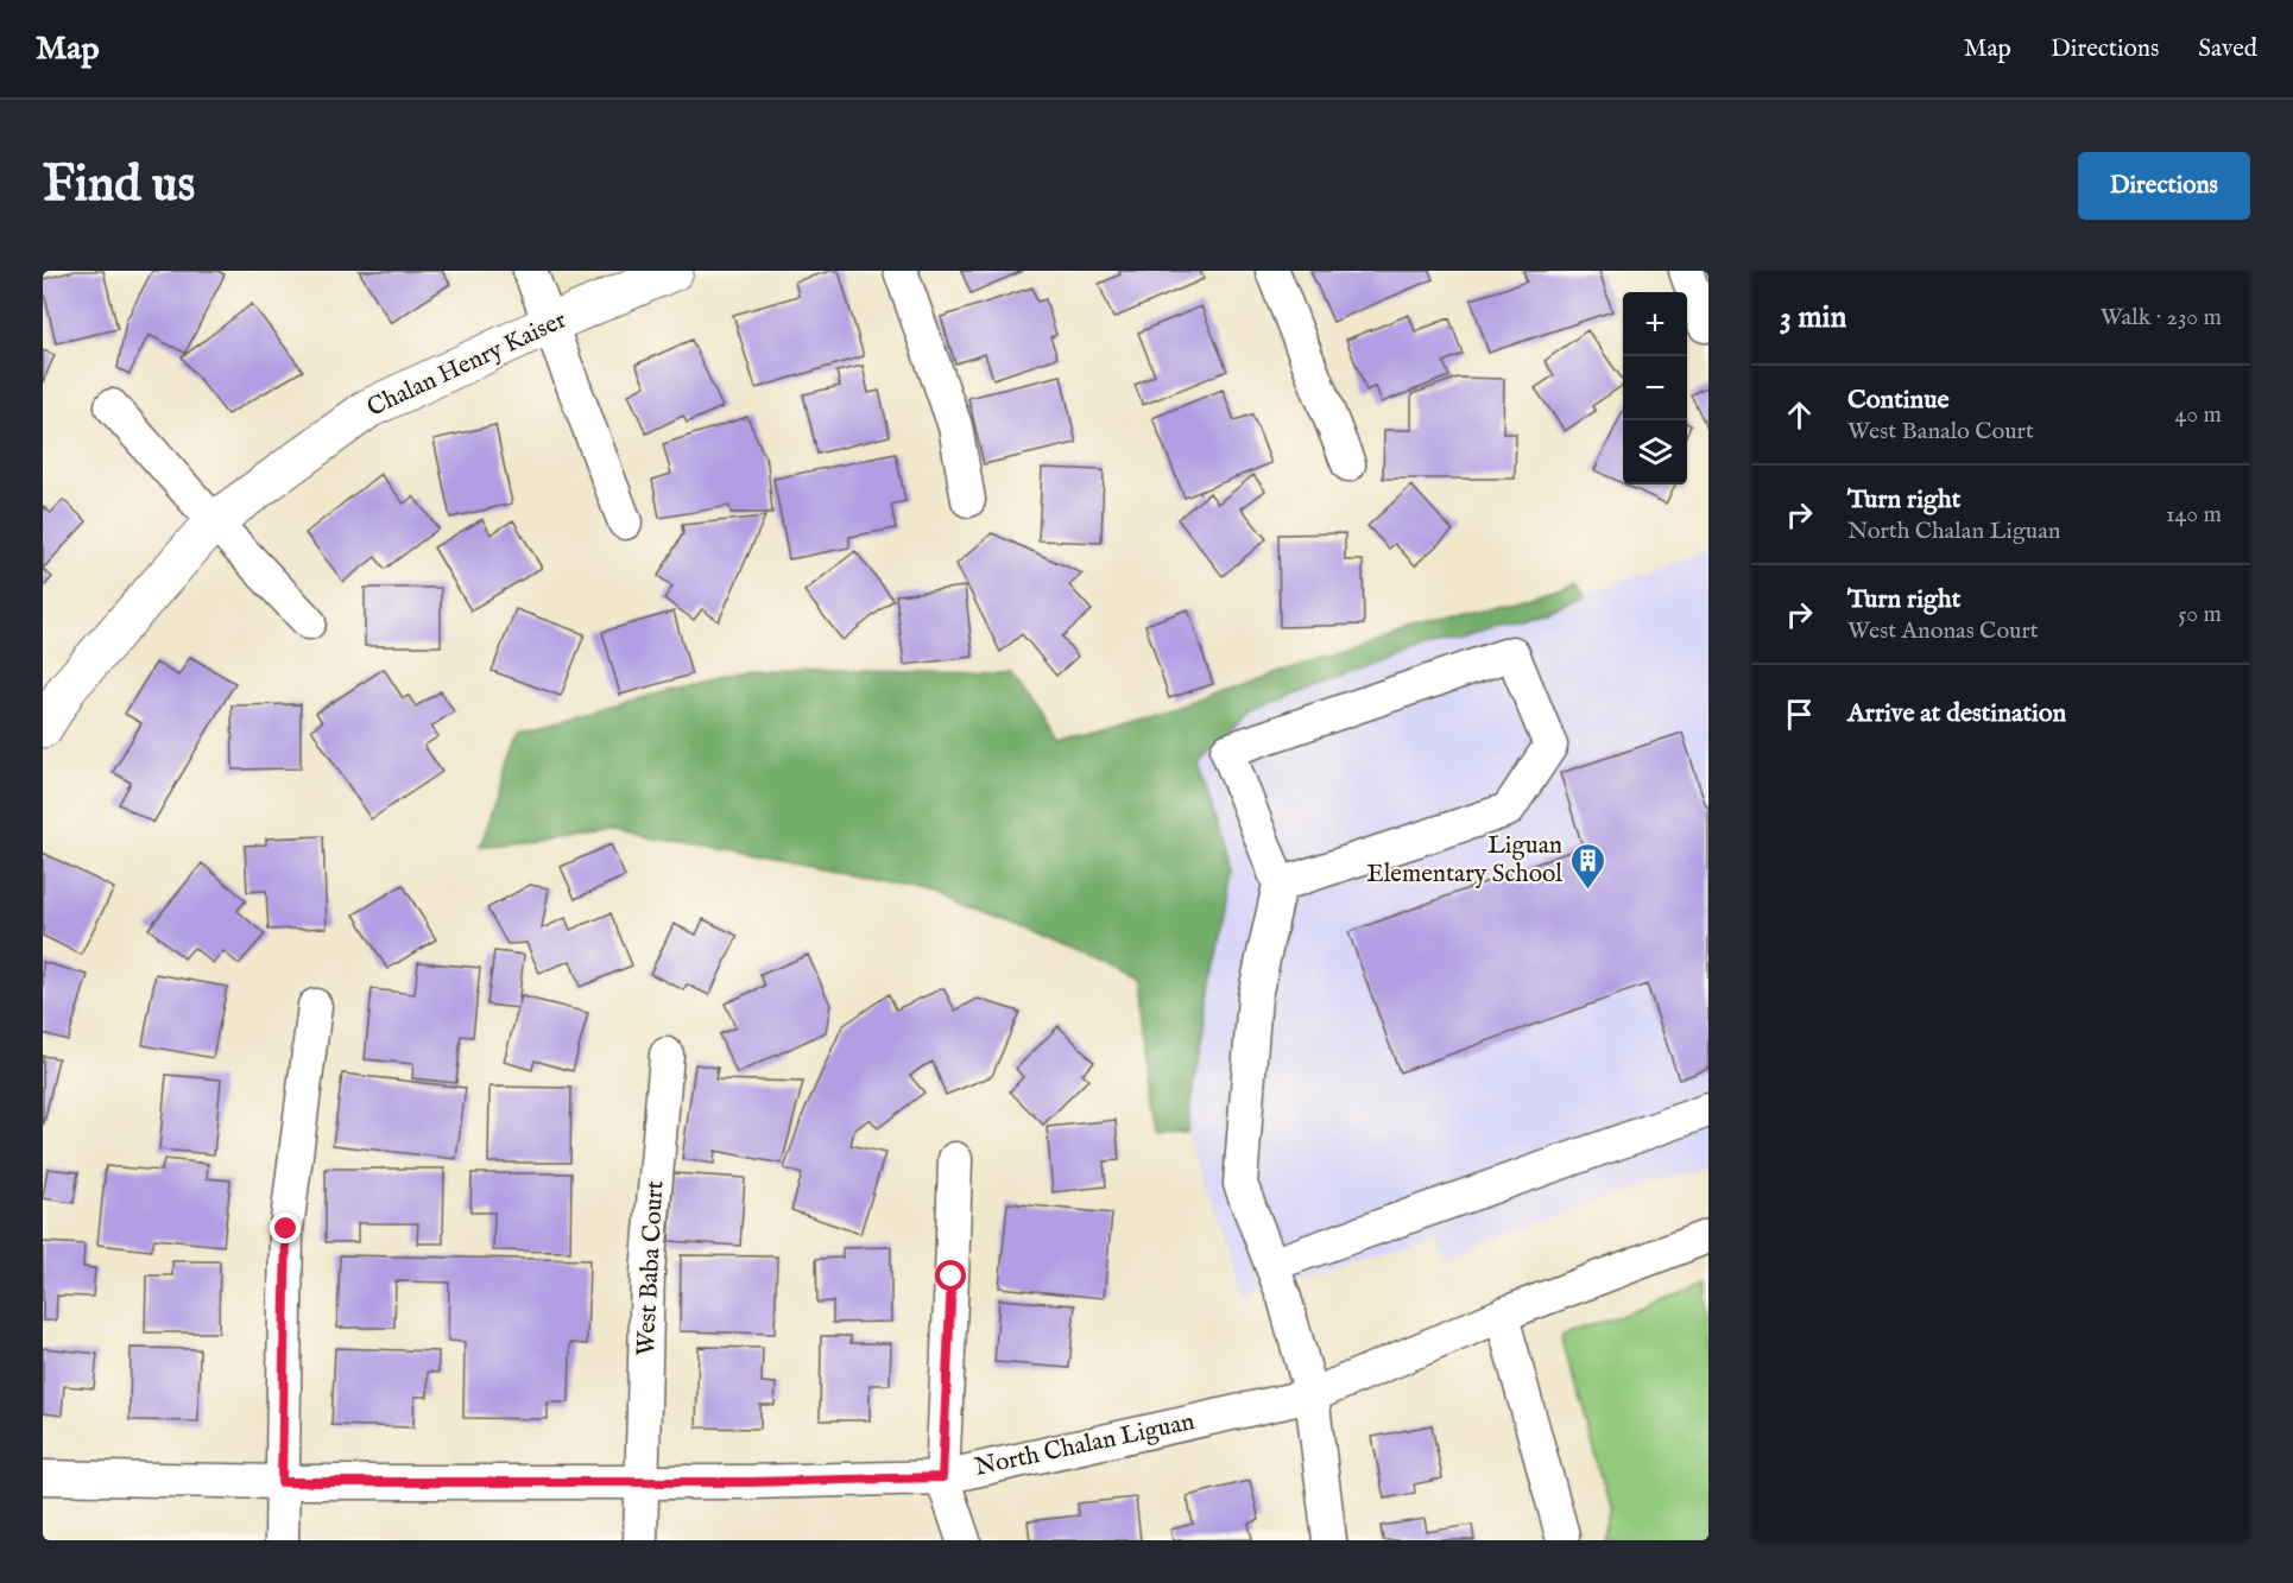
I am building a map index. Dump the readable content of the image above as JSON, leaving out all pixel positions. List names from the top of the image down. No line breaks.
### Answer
{"streets":{"street":["Chalan Henry Kaiser","West Baba Court","North Chalan Liguan"]},"crossings":[["West Baba Court","North Chalan Liguan"]],"places":{"building":["Liguan Elementary School"]},"page":{"header":"Map","nav":["Map","Directions","Saved"],"buttons":"Directions","title":"Find us","heading":["3 min","Walk · 230 m"],"map_buttons":["+","−"],"list":[["Continue","West Banalo Court","40 m"],["Turn right","North Chalan Liguan","140 m"],["Turn right","West Anonas Court","50 m"],"Arrive at destination"]}}
